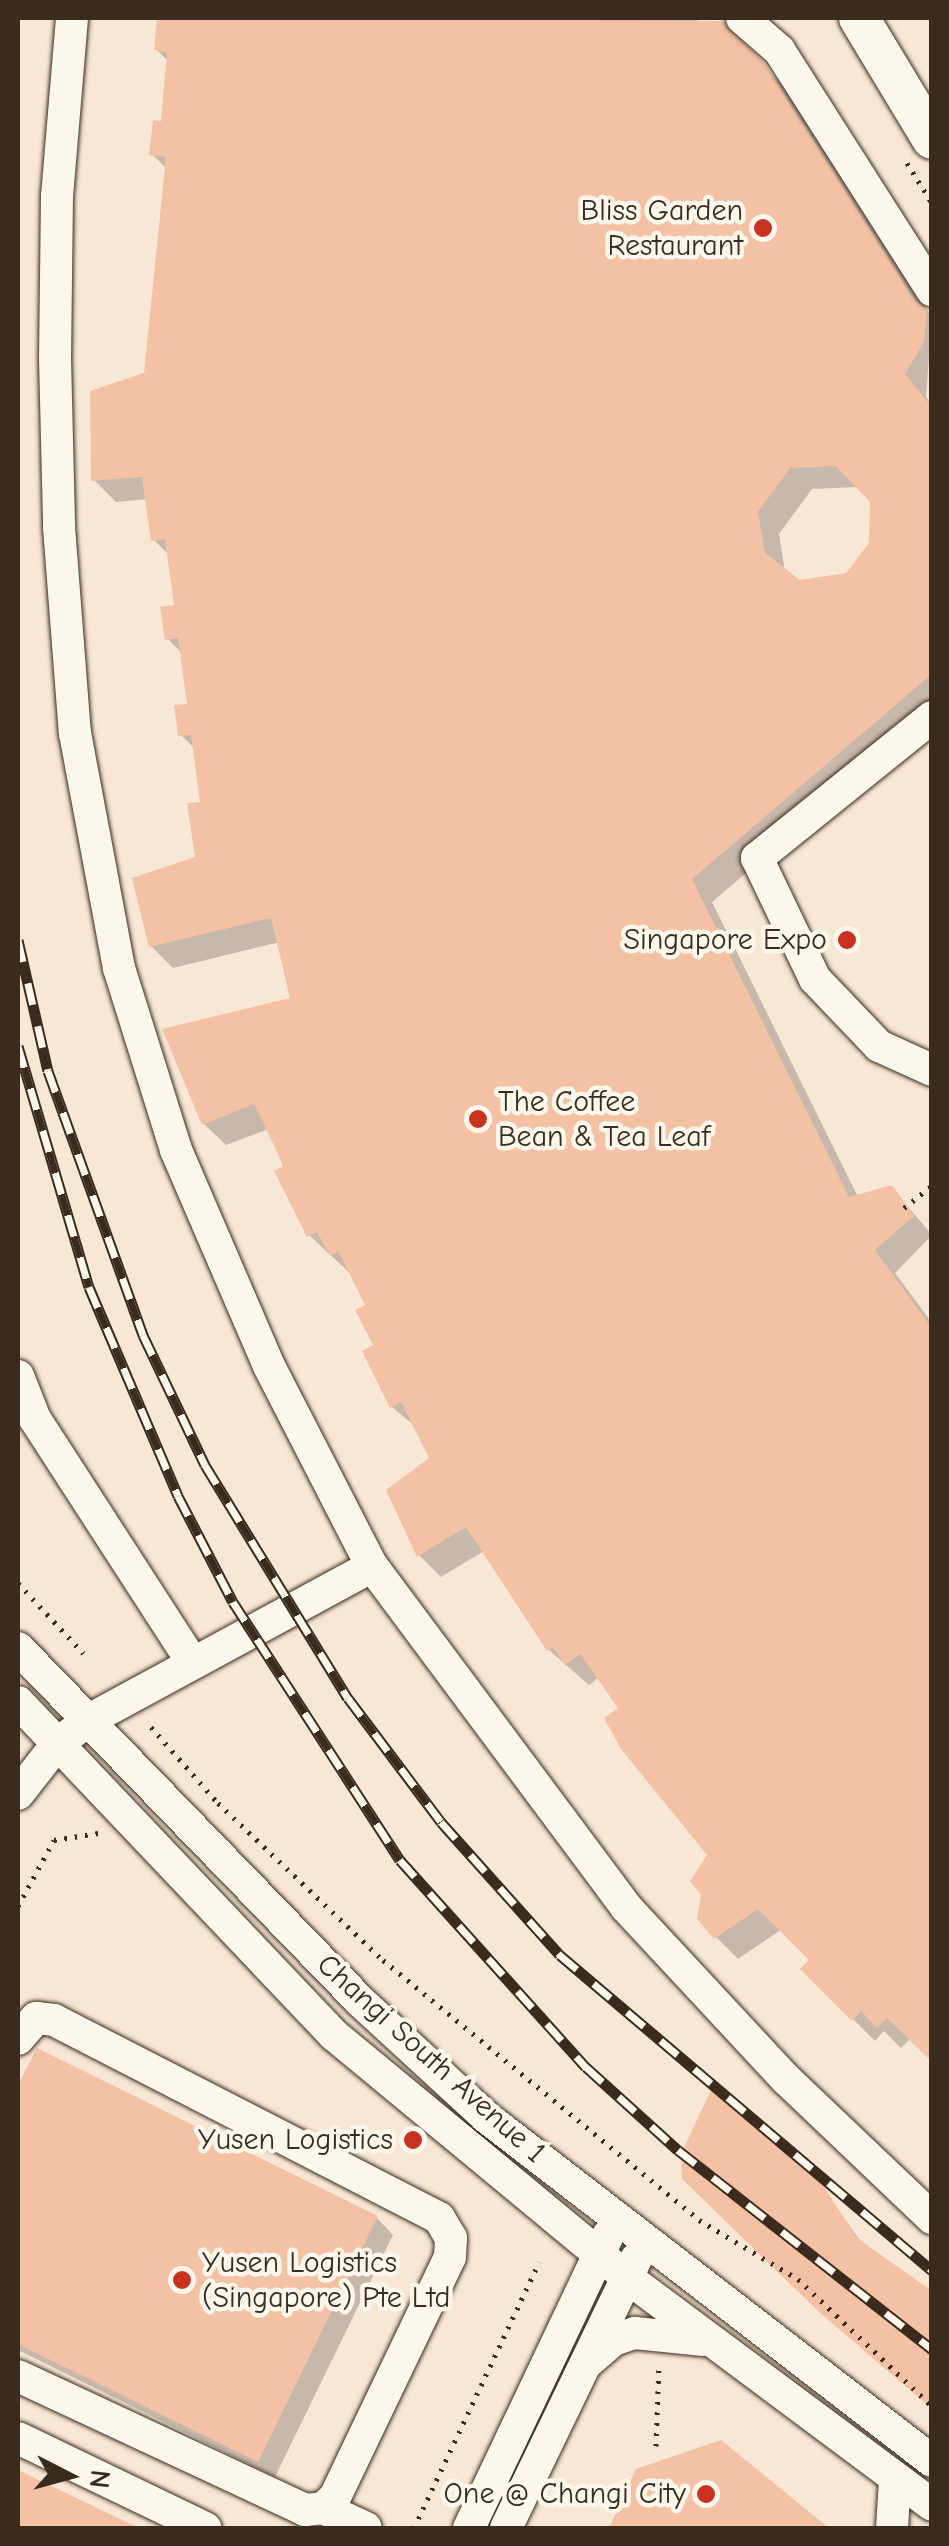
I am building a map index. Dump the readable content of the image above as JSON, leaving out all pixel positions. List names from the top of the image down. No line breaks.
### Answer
{"streets":{"street":["Changi South Avenue 1"]},"places":["Bliss Garden Restaurant","Singapore Expo","The Coffee Bean & Tea Leaf","Yusen Logistics","Yusen Logistics (Singapore) Pte Ltd","One @ Changi City"],"north":"right"}
